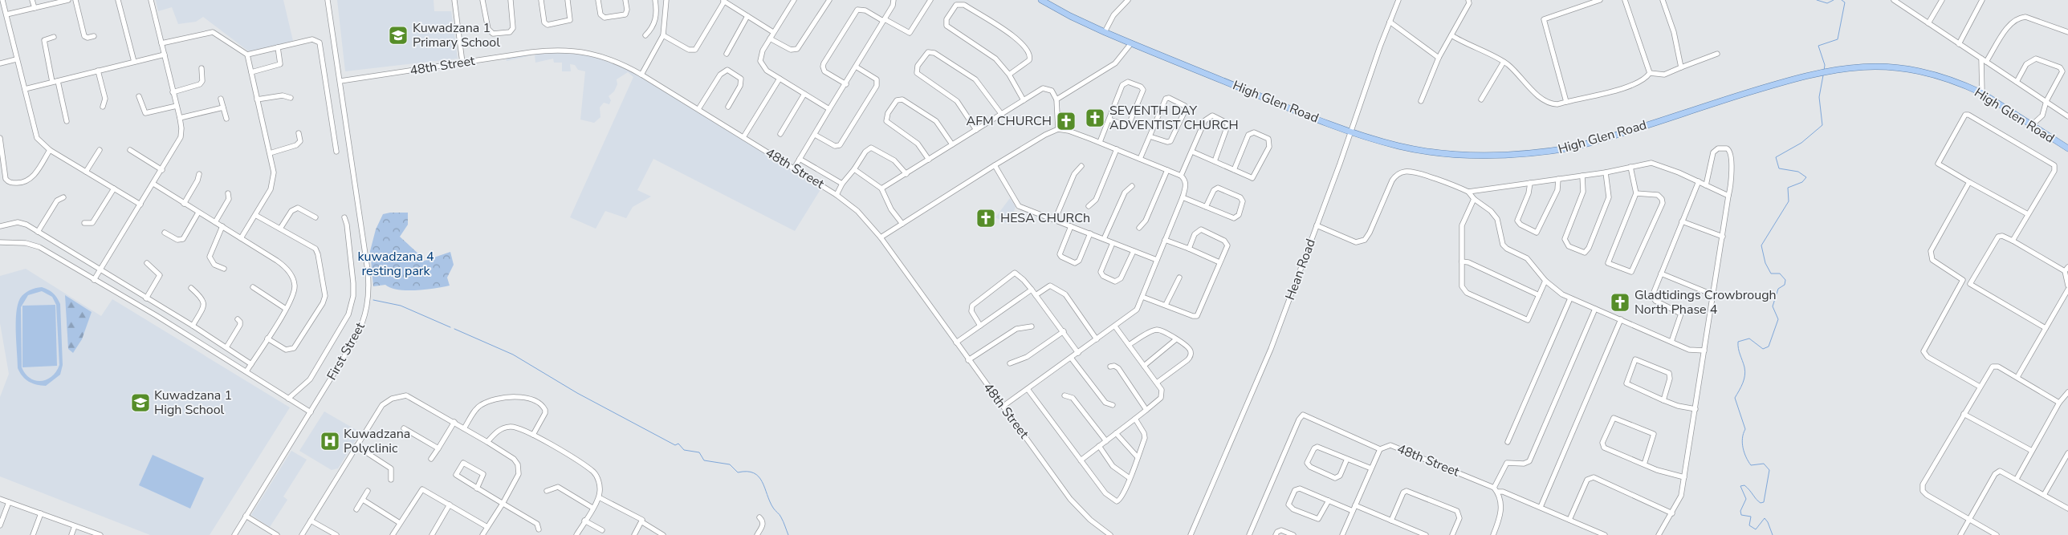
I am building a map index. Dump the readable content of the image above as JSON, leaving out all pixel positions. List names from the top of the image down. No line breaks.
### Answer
{"streets":{"main road":["High Glen Road"],"street":["48th Street","Hean Road","First Street"]},"crossings":[["48th Street","First Street"],["High Glen Road","Hean Road"]],"parks":["kuwadzana 4 resting park"],"places":{"school or university":["Kuwadzana 1 Primary School","Kuwadzana 1 High School"],"church":["SEVENTH DAY ADVENTIST CHURCH","AFM CHURCH","HESA CHURCh","Gladtidings Crowbrough North Phase 4"],"hospital":["Kuwadzana Polyclinic"]}}
